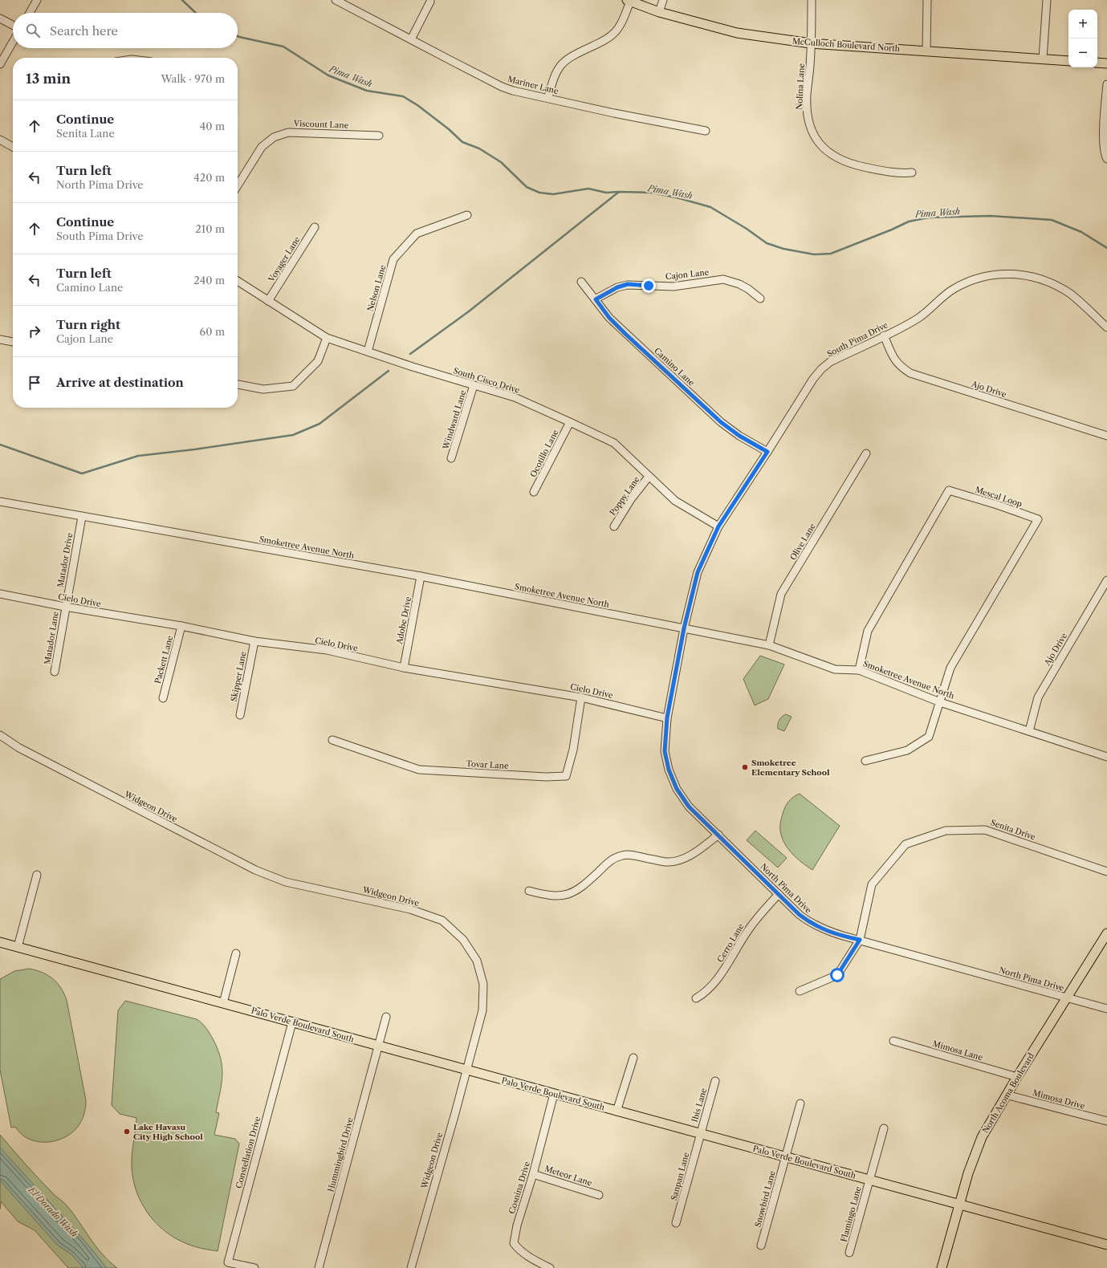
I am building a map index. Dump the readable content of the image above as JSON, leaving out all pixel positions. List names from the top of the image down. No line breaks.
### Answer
{"streets":{"main road":["McCulloch Boulevard North","Palo Verde Boulevard South","North Acoma Boulevard"],"street":["Mariner Lane","Nolina Lane","Viscount Lane","Voyager Lane","Cajon Lane","Nelson Lane","South Pima Drive","Camino Lane","South Cisco Drive","Ajo Drive","Windward Lane","Ocotillo Lane","Poppy Lane","Mescal Loop","Olive Lane","Smoketree Avenue North","Matador Drive","Cielo Drive","Adobe Drive","Matador Lane","Packett Lane","Skipper Lane","Tovar Lane","Widgeon Drive","Senita Drive","North Pima Drive","Cerro Lane","Mimosa Lane","Mimosa Drive","Ibis Lane","Constellation Drive","Hummingbird Drive","Meteor Lane","Sanpan Lane","Cosnina Drive","Snowbird Lane","Flamingo Lane"]},"crossings":[["McCulloch Boulevard North","Nolina Lane"],["Voyager Lane","South Cisco Drive"],["Cajon Lane","Camino Lane"],["Nelson Lane","South Cisco Drive"],["South Pima Drive","Camino Lane"],["South Pima Drive","South Cisco Drive"],["South Pima Drive","Ajo Drive"],["South Pima Drive","Smoketree Avenue North"],["South Pima Drive","North Pima Drive"],["South Cisco Drive","Windward Lane"],["South Cisco Drive","Ocotillo Lane"],["South Cisco Drive","Poppy Lane"],["Ajo Drive","Smoketree Avenue North"],["Mescal Loop","Smoketree Avenue North"],["Olive Lane","Smoketree Avenue North"],["Smoketree Avenue North","Matador Drive"],["Smoketree Avenue North","Adobe Drive"],["Smoketree Avenue North","North Pima Drive"],["Matador Drive","Cielo Drive"],["Matador Drive","Matador Lane"],["Cielo Drive","Adobe Drive"],["Cielo Drive","Matador Lane"],["Cielo Drive","Packett Lane"],["Cielo Drive","Skipper Lane"],["Cielo Drive","Tovar Lane"],["Cielo Drive","North Pima Drive"],["Widgeon Drive","Palo Verde Boulevard South"],["Senita Drive","North Pima Drive"],["North Pima Drive","Cerro Lane"],["North Pima Drive","North Acoma Boulevard"],["Palo Verde Boulevard South","North Acoma Boulevard"],["Palo Verde Boulevard South","Ibis Lane"],["Palo Verde Boulevard South","Constellation Drive"],["Palo Verde Boulevard South","Hummingbird Drive"],["Palo Verde Boulevard South","Sanpan Lane"],["Palo Verde Boulevard South","Cosnina Drive"],["Palo Verde Boulevard South","Snowbird Lane"],["Palo Verde Boulevard South","Flamingo Lane"],["Mimosa Lane","North Acoma Boulevard"],["North Acoma Boulevard","Mimosa Drive"],["Ibis Lane","Sanpan Lane"],["Meteor Lane","Cosnina Drive"]],"water":["Pima Wash","El Dorado Wash"],"places":["Smoketree Elementary School","Lake Havasu City High School"],"page":{"map_buttons":["+","−"],"search":"Search here","heading":["13 min","Walk · 970 m"],"list":[["Continue","Senita Lane","40 m"],["Turn left","North Pima Drive","420 m"],["Continue","South Pima Drive","210 m"],["Turn left","Camino Lane","240 m"],["Turn right","Cajon Lane","60 m"],"Arrive at destination"]}}
